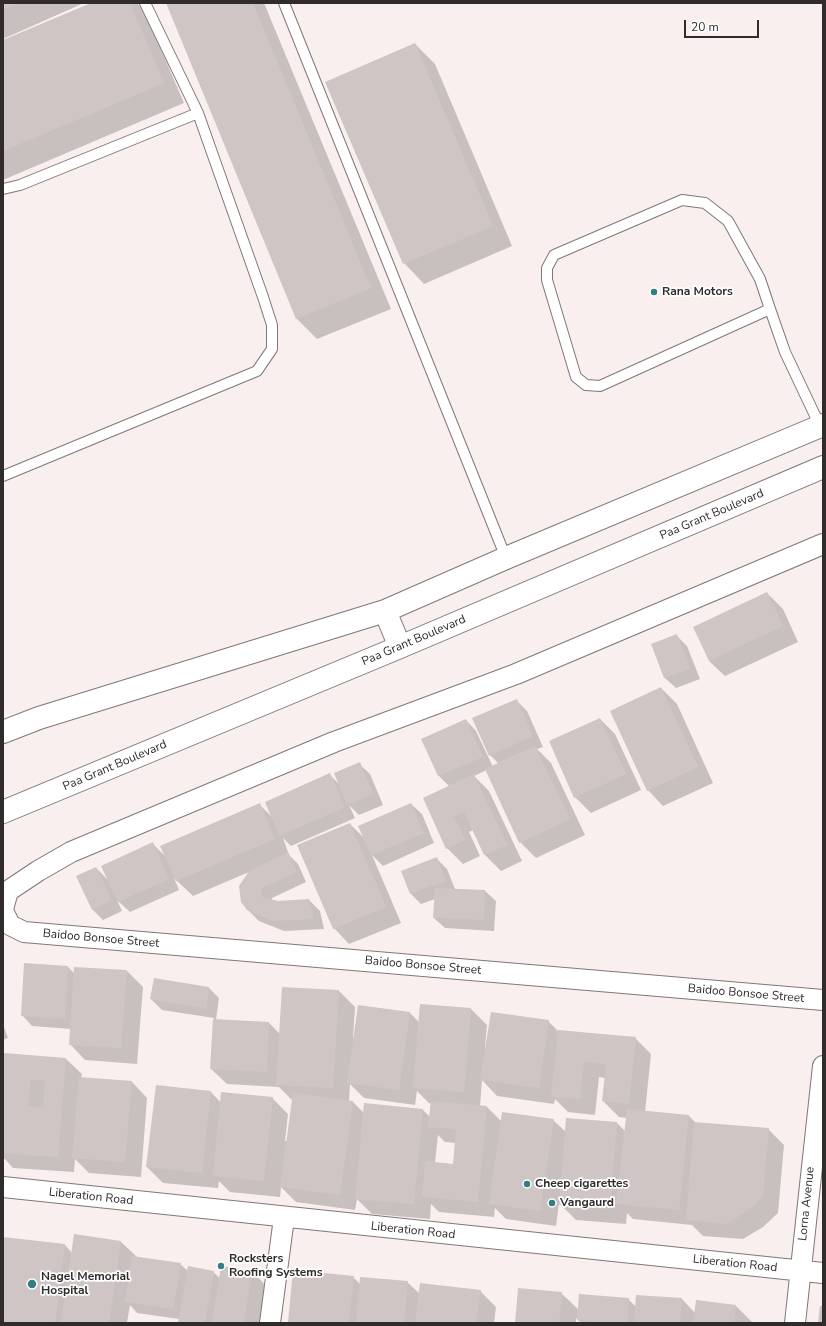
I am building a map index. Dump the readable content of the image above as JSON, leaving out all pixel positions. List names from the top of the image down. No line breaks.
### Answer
{"streets":{"main road":["Paa Grant Boulevard"],"street":["Baidoo Bonsoe Street","Liberation Road","Lorna Avenue"]},"crossings":[["Liberation Road","Lorna Avenue"]],"places":["Rana Motors","Cheep cigarettes","Vangaurd","Rocksters Roofing Systems","Nagel Memorial Hospital"],"scale_bar":"20 m"}
